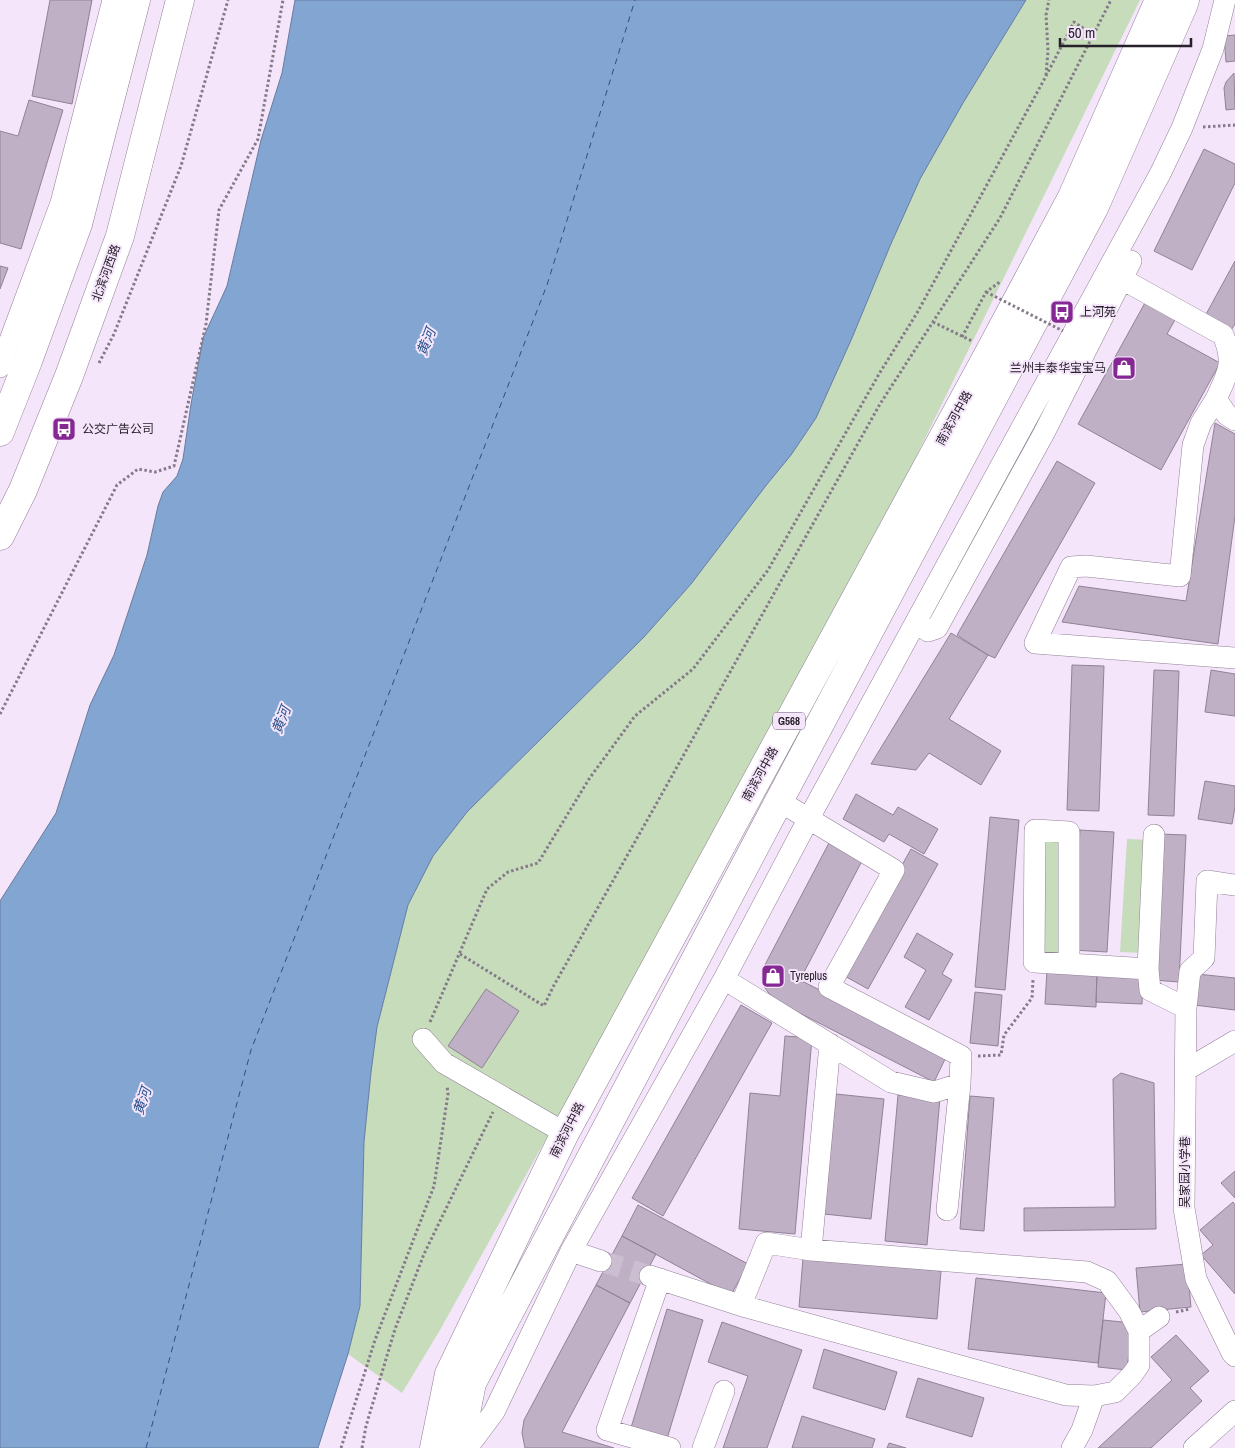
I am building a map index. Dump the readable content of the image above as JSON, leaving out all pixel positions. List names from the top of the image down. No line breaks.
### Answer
{"streets":{"main road":["北滨河西路","南滨河中路","G568"],"street":["吴家园小学巷"]},"water":["黄河"],"places":{"bus stop":["上河苑","公交广告公司"],"shop":["兰州丰泰华宝宝马","Tyreplus"]},"scale_bar":"50 m"}
